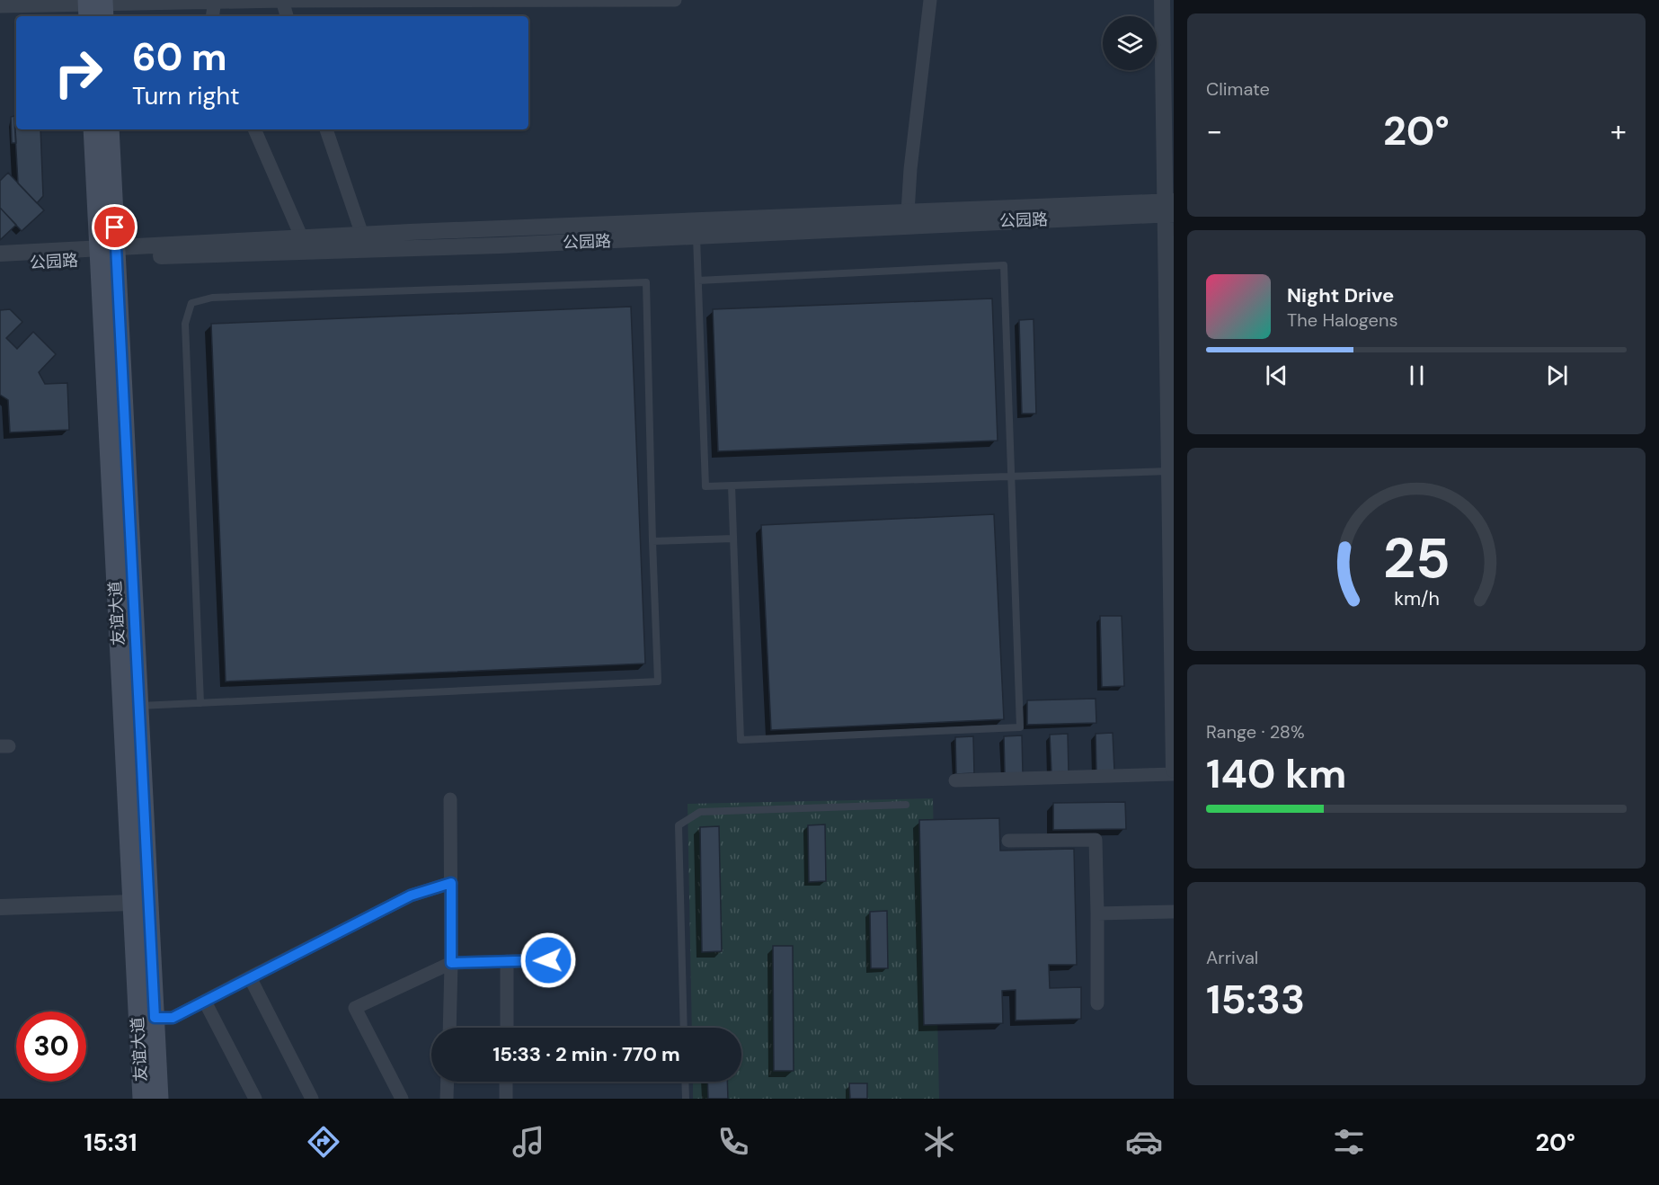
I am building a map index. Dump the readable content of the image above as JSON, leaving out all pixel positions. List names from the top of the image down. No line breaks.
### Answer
{"streets":{"main road":["友谊大道"],"street":["公园路"]},"crossings":[["公园路","友谊大道"]],"page":{"tile":["Climate",["Range · 28%","140 km"],["Arrival","15:33"]],"turn":["60 m","Turn right"],"heat":["−","20°","+"],"song":["Night Drive","The Halogens"],"limit":"30","trip":"15:33 · 2 min · 770 m","tabs":["15:31","20°"],"gauge":["25","km/h"]}}
